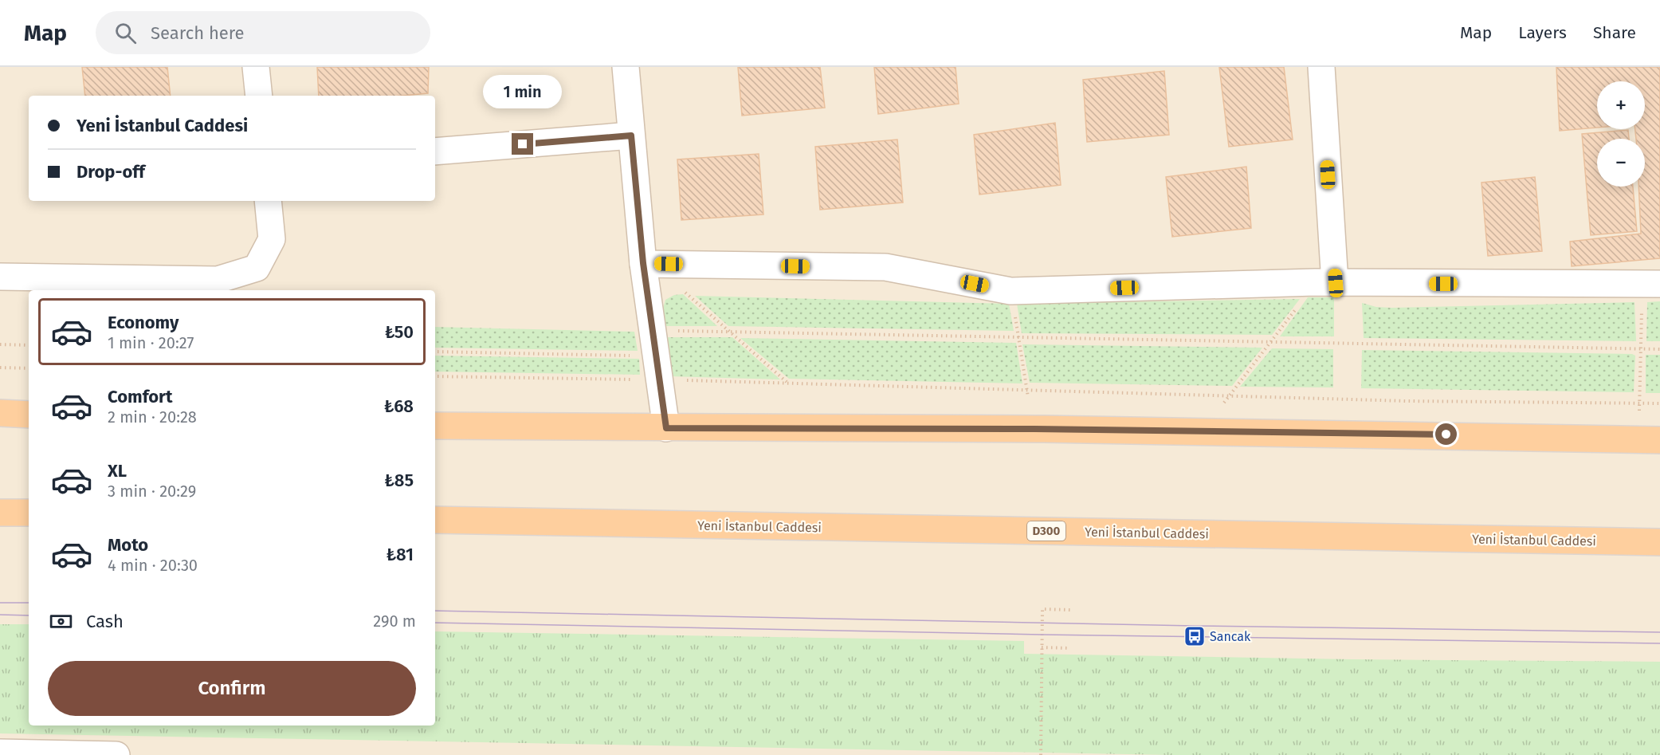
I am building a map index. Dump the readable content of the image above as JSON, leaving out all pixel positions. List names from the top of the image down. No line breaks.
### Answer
{"streets":{"highway":["Yeni İstanbul Caddesi","D300"]},"places":{"bus stop":["Sancak"]},"page":{"header":"Map","search":"Search here","nav":["Map","Layers","Share"],"bubble":"1 min","map_buttons":["+","−"],"banner":["Yeni İstanbul Caddesi","Drop-off"],"list":[{"name":"Economy","note":"1 min · 20:27","value":"₺50"},{"name":"Comfort","note":"2 min · 20:28","value":"₺68"},{"name":"XL","note":"3 min · 20:29","value":"₺85"},{"name":"Moto","note":"4 min · 20:30","value":"₺81"}],"pay":["Cash","290 m"],"buttons":"Confirm"}}
